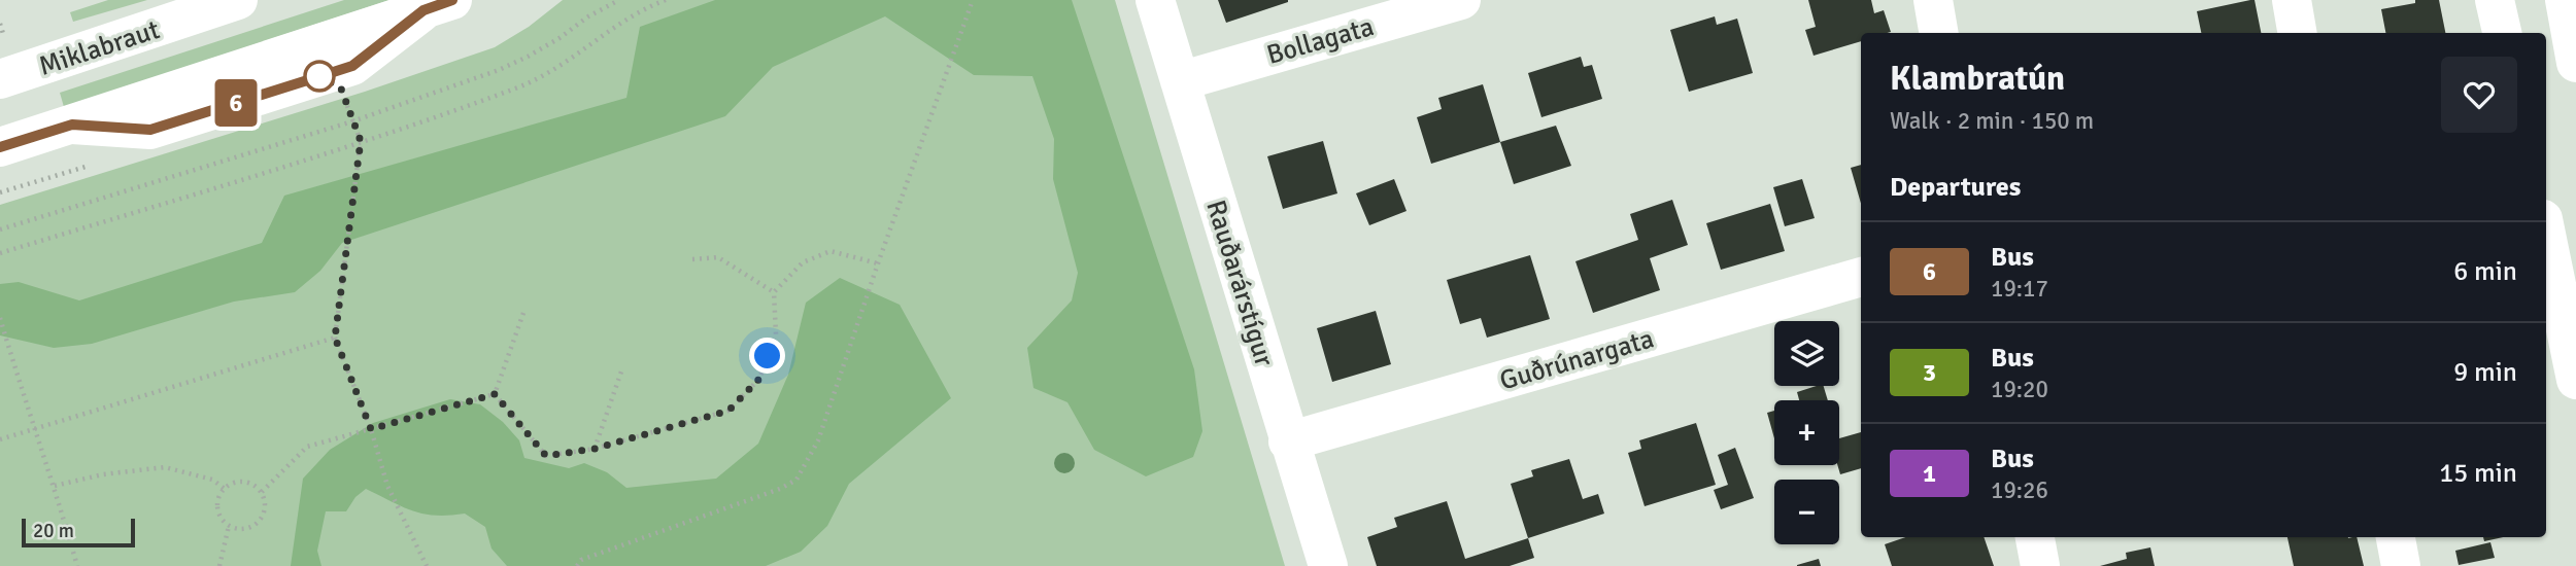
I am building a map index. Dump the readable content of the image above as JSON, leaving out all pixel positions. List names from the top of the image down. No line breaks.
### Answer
{"streets":{"main road":["Bollagata","Miklabraut","Rauðarárstígur","Guðrúnargata"]},"crossings":[["Bollagata","Rauðarárstígur"],["Rauðarárstígur","Guðrúnargata"]],"lines":["bus line 6"],"scale_bar":"20 m","page":{"on_map":"6","heading":[["Klambratún","Walk · 2 min · 150 m"],"Departures"],"list":[{"mark":"6","name":"Bus","note":"19:17","value":"6 min"},{"mark":"3","name":"Bus","note":"19:20","value":"9 min"},{"mark":"1","name":"Bus","note":"19:26","value":"15 min"}],"map_buttons":["+","−"],"scale":"20 m"}}
